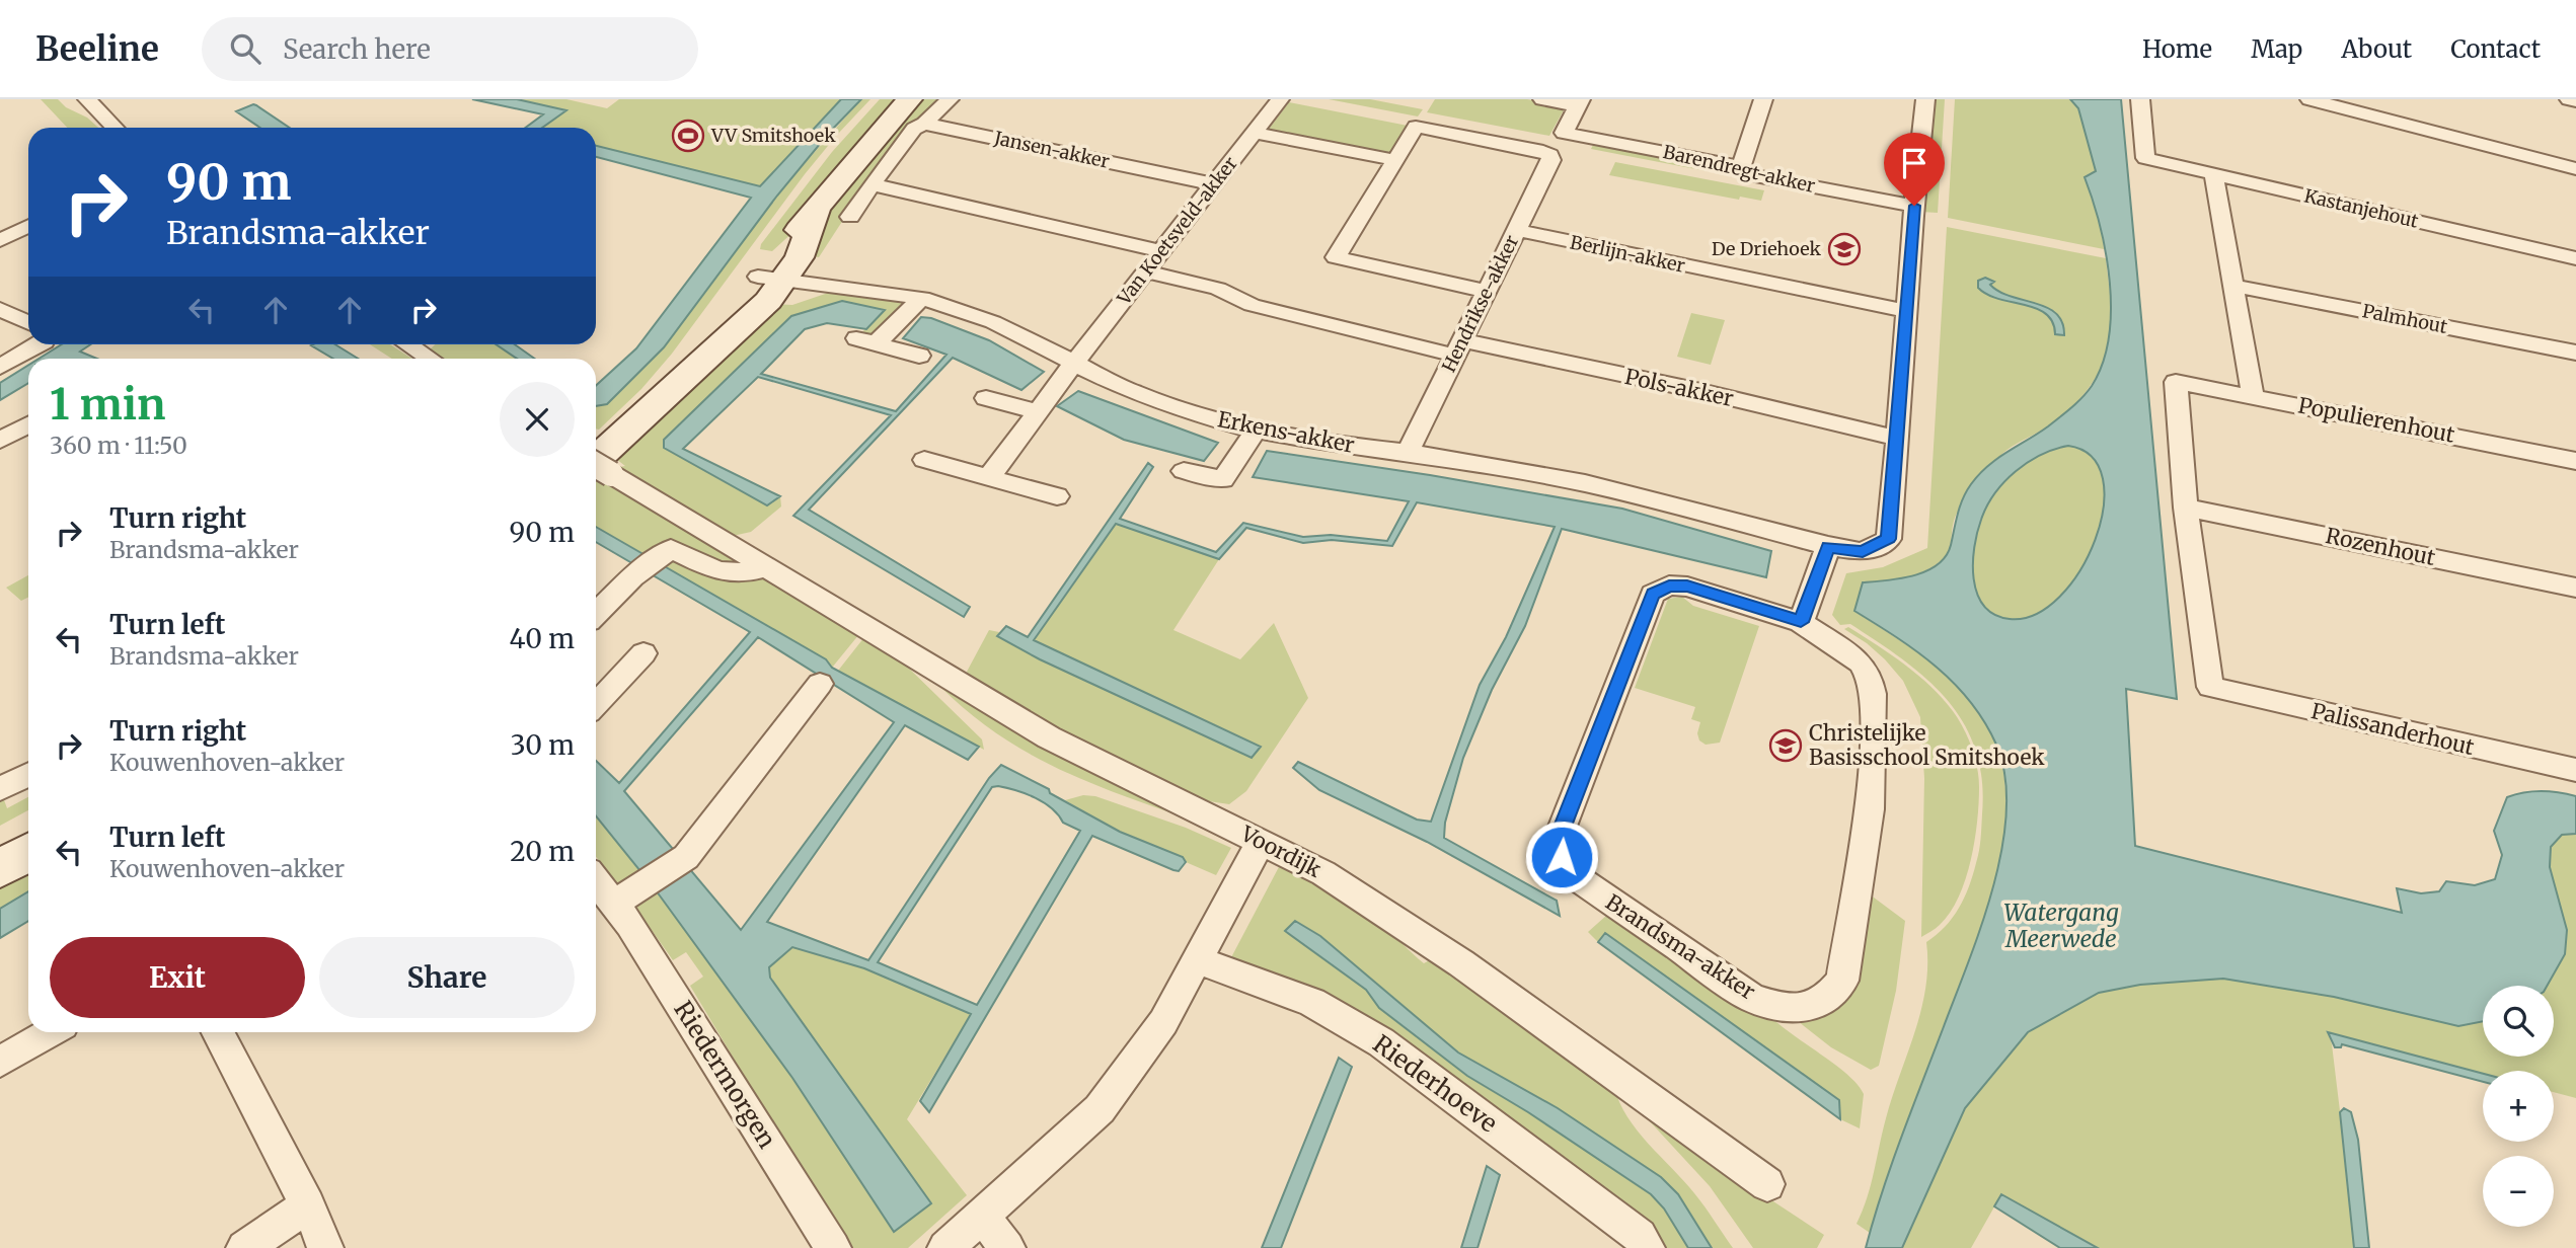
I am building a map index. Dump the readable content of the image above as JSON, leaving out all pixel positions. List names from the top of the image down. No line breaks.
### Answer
{"streets":{"street":["Jansen-akker","Barendregt-akker","Kastanjehout","Van Koetsveld-akker","Berlijn-akker","Hendrikse-akker","Palmhout","Pols-akker","Populierenhout","Erkens-akker","Rozenhout","Palissanderhout","Voordijk","Brandsma-akker","Riedermorgen","Riederhoeve"]},"crossings":[["Jansen-akker","Van Koetsveld-akker"],["Van Koetsveld-akker","Erkens-akker"],["Berlijn-akker","Hendrikse-akker"],["Hendrikse-akker","Pols-akker"],["Hendrikse-akker","Erkens-akker"],["Pols-akker","Erkens-akker"],["Populierenhout","Rozenhout"],["Populierenhout","Palissanderhout"],["Rozenhout","Palissanderhout"]],"water":["Watergang Meerwede"],"places":{"sports":["VV Smitshoek"],"school or university":["De Driehoek","Christelijke Basisschool Smitshoek"]},"page":{"header":"Beeline","search":"Search here","nav":["Home","Map","About","Contact"],"turn":["90 m","Brandsma-akker"],"heading":["1 min","360 m · 11:50"],"list":[{"name":"Turn right","note":"Brandsma-akker","value":"90 m"},{"name":"Turn left","note":"Brandsma-akker","value":"40 m"},{"name":"Turn right","note":"Kouwenhoven-akker","value":"30 m"},{"name":"Turn left","note":"Kouwenhoven-akker","value":"20 m"}],"buttons":["Exit","Share"],"map_buttons":["+","−"]}}
